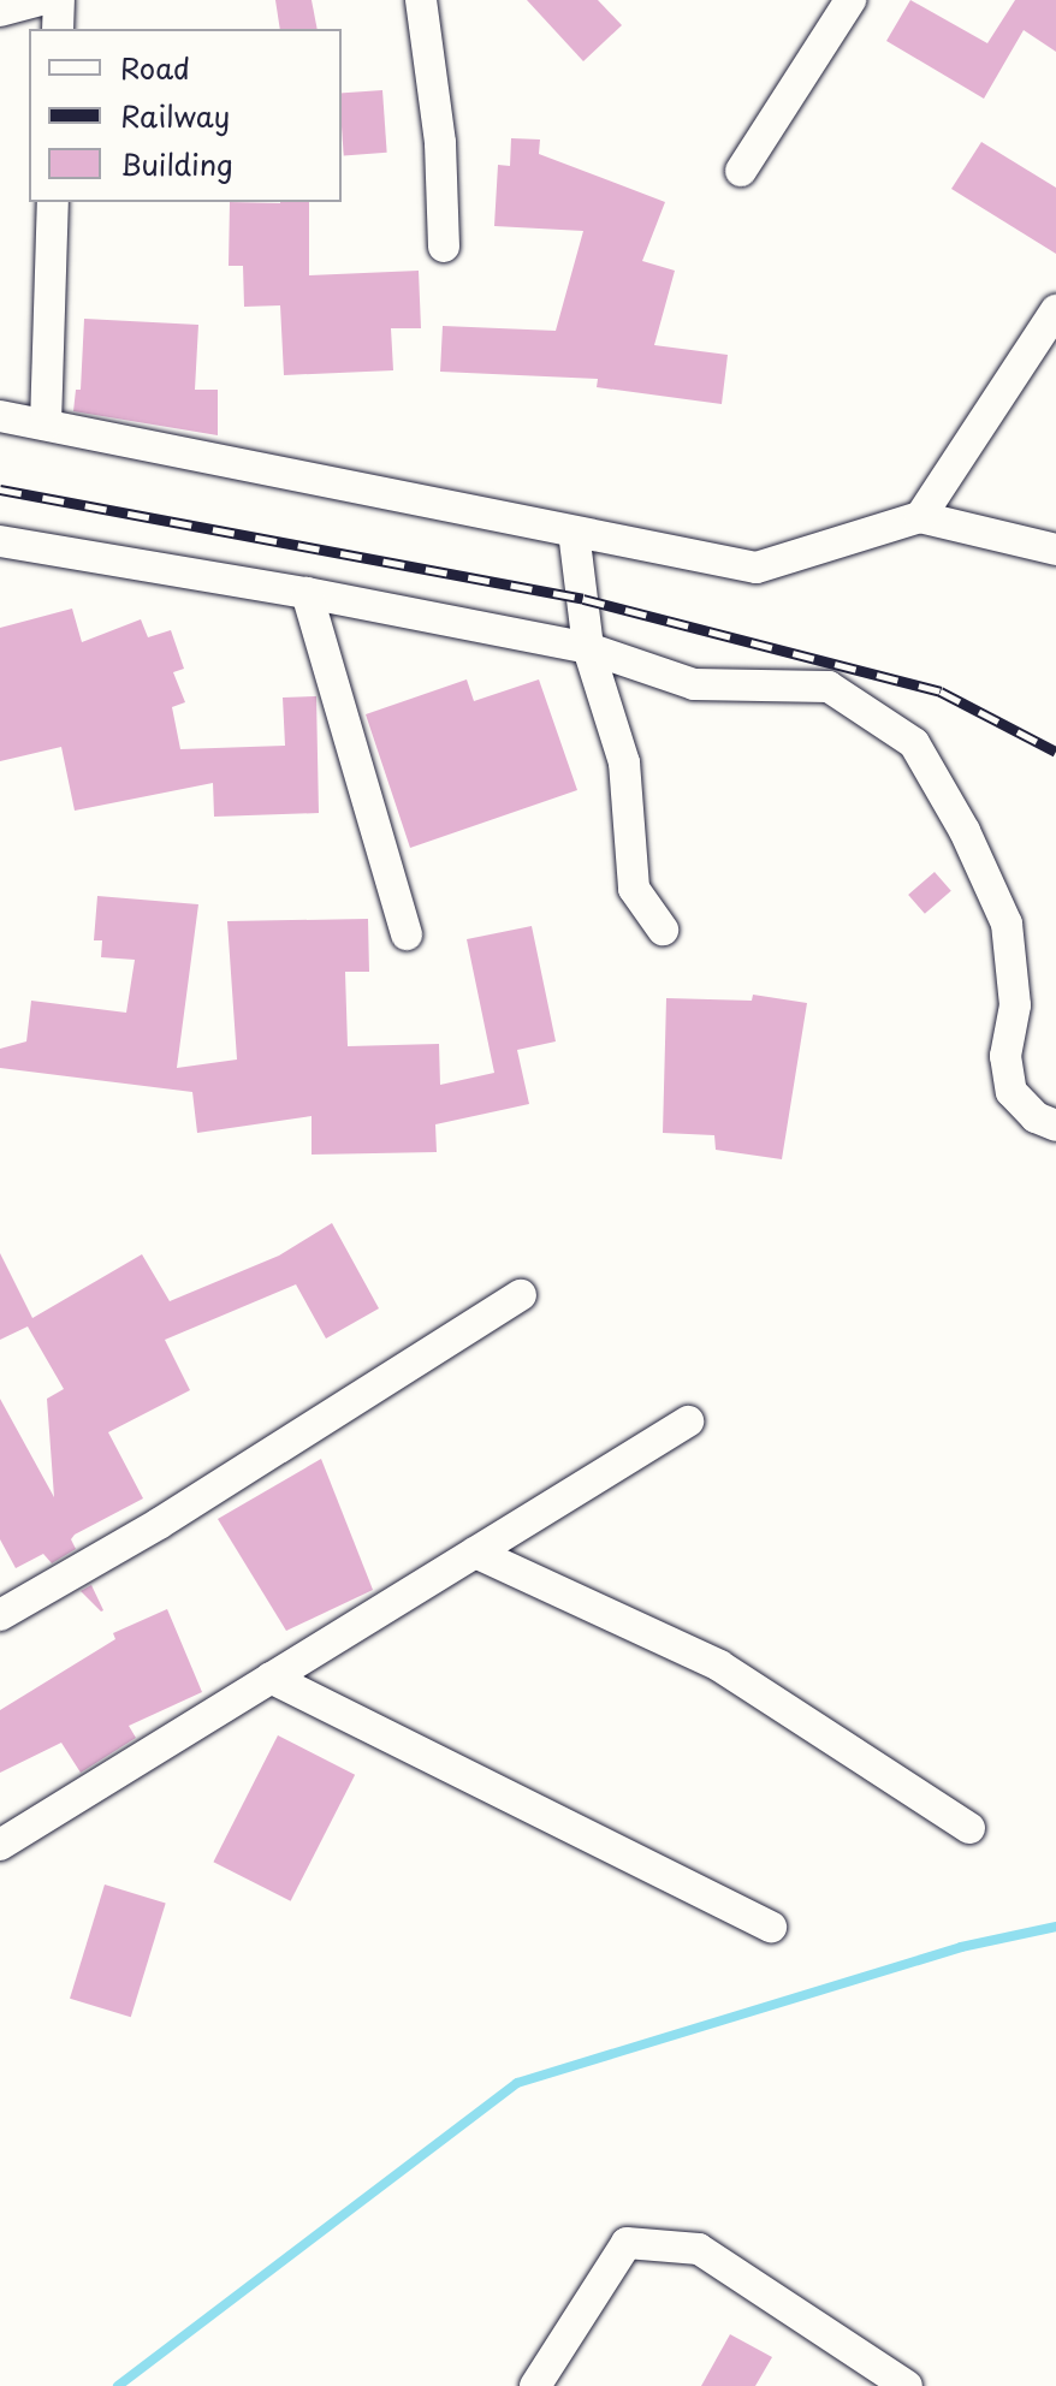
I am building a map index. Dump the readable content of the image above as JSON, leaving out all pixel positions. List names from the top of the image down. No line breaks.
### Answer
{"legend":["Road","Railway","Building"]}
